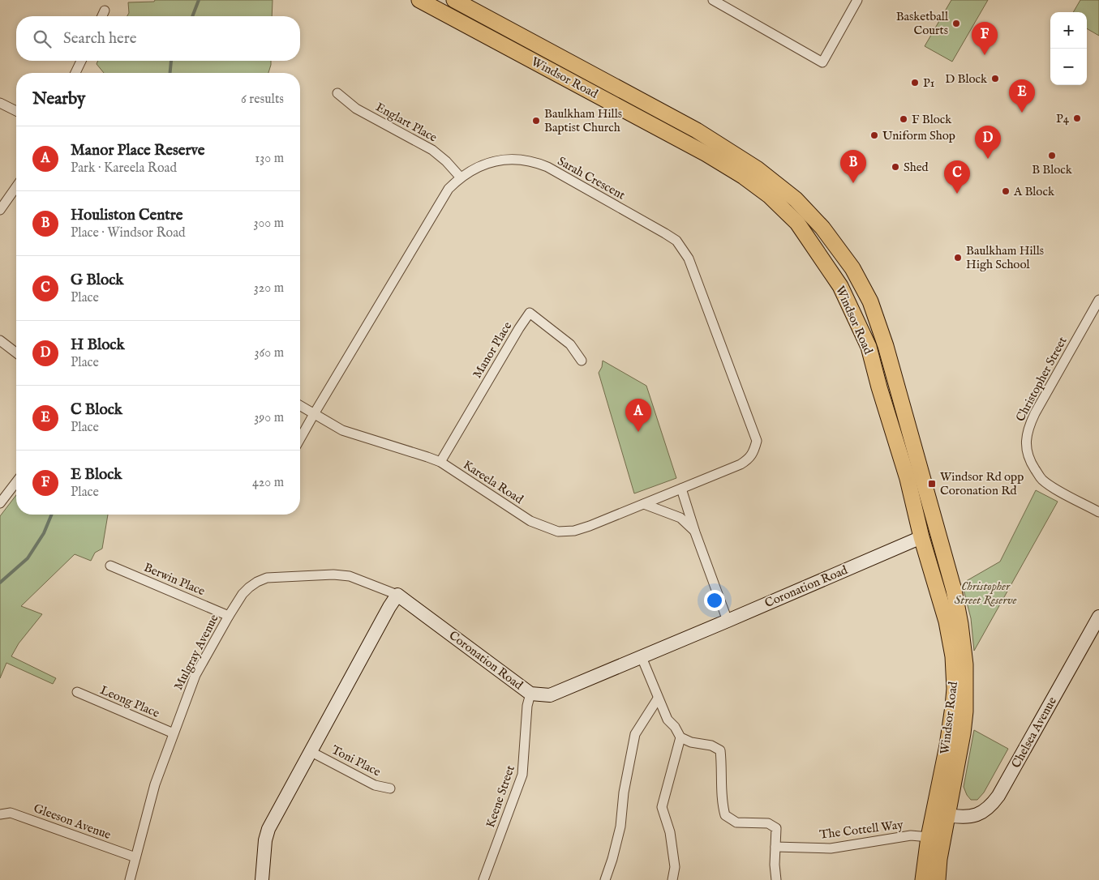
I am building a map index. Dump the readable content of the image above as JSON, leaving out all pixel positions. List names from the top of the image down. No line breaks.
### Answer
{"streets":{"main road":["Windsor Road"],"street":["Englart Place","Sarah Crescent","Manor Place","Christopher Street","Kareela Road","Berwin Place","Coronation Road","Mulgray Avenue","Leong Place","Chelsea Avenue","Toni Place","Keene Street","Gleeson Avenue","The Cottell Way"]},"crossings":[["Windsor Road","Coronation Road"],["Windsor Road","Chelsea Avenue"],["Windsor Road","The Cottell Way"],["Englart Place","Sarah Crescent"],["Sarah Crescent","Kareela Road"],["Manor Place","Kareela Road"],["Berwin Place","Mulgray Avenue"],["Coronation Road","Mulgray Avenue"],["Coronation Road","Keene Street"],["Mulgray Avenue","Leong Place"],["Mulgray Avenue","Gleeson Avenue"]],"parks":["Christopher Street Reserve"],"places":{"other":["Basketball Courts","D Block","P1","P4","F Block","Baulkham Hills Baptist Church","Uniform Shop","B Block","Shed","A Block","Baulkham Hills High School"],"transit":["Windsor Rd opp Coronation Rd"]},"page":{"map_buttons":["+","−"],"search":"Search here","pins":["F","E","D","B","C","A"],"heading":["Nearby","6 results"],"list":[{"mark":"A","name":"Manor Place Reserve","note":"Park · Kareela Road","value":"130 m"},{"mark":"B","name":"Houliston Centre","note":"Place · Windsor Road","value":"300 m"},{"mark":"C","name":"G Block","note":"Place","value":"320 m"},{"mark":"D","name":"H Block","note":"Place","value":"360 m"},{"mark":"E","name":"C Block","note":"Place","value":"390 m"},{"mark":"F","name":"E Block","note":"Place","value":"420 m"}]}}
